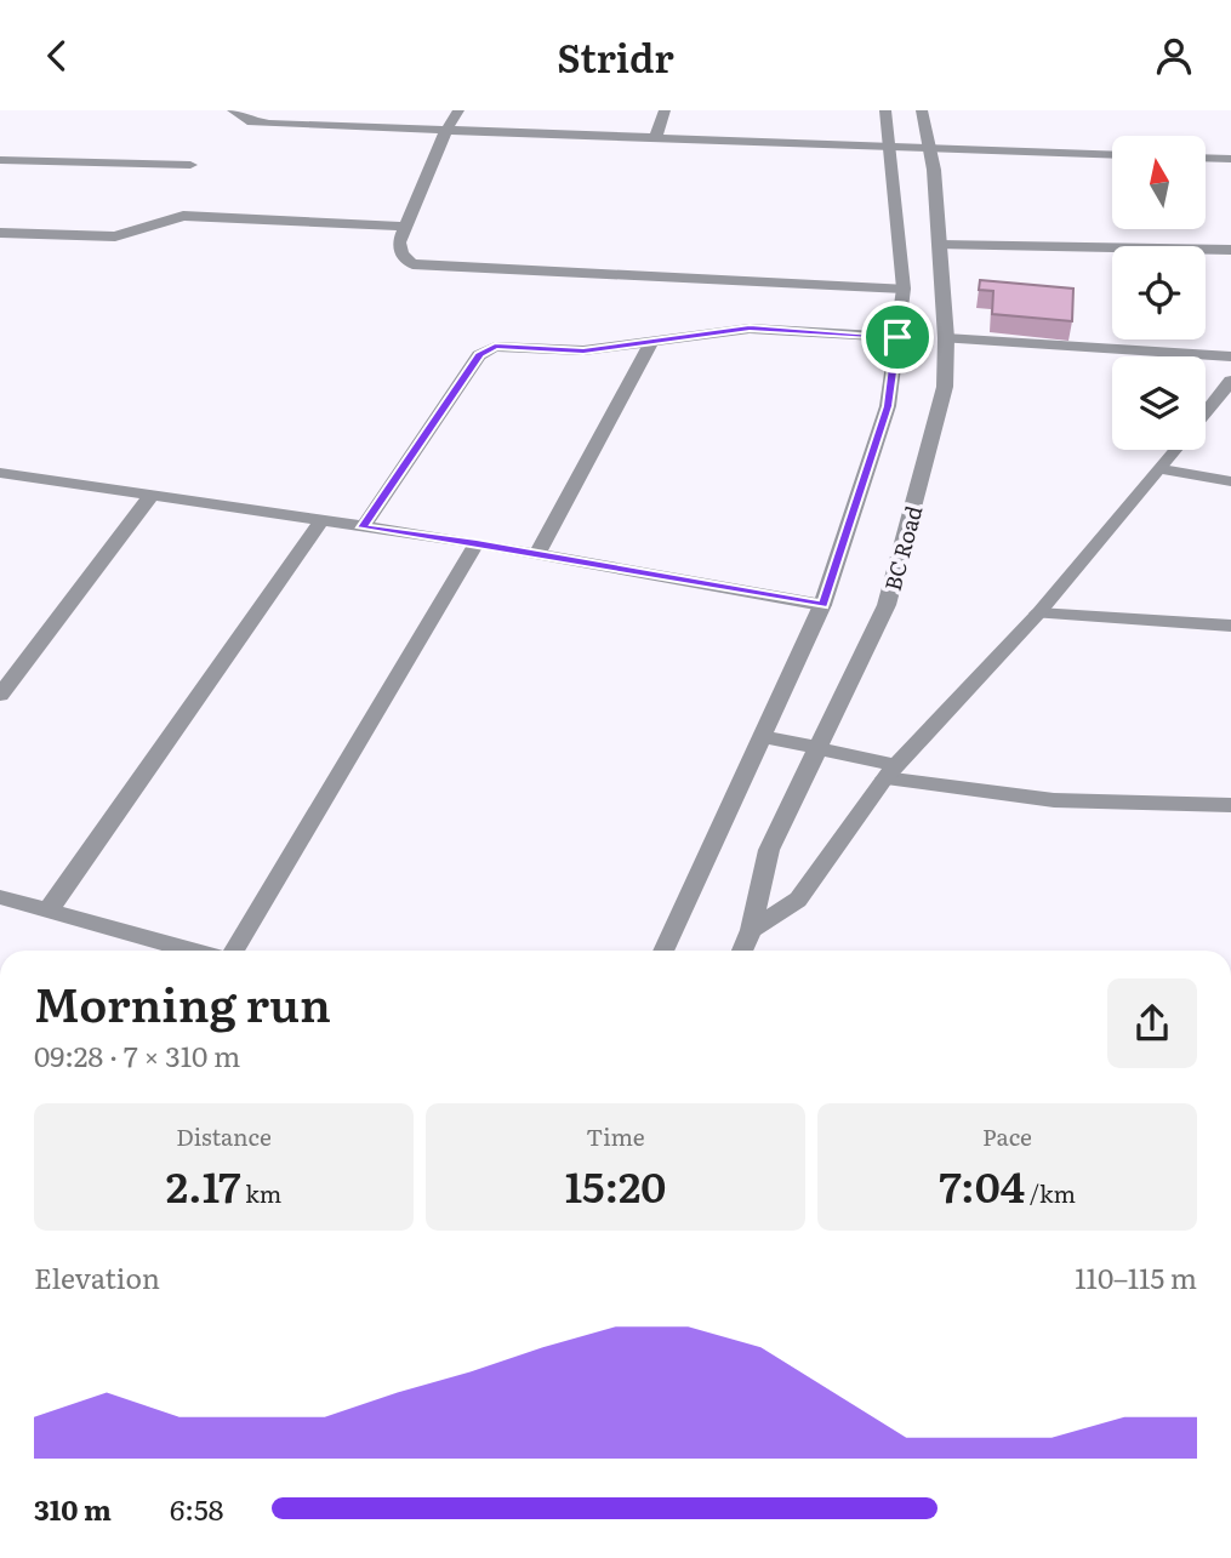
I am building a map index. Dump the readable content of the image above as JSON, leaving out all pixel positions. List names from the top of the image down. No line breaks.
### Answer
{"streets":{"street":["BC Road"]},"north":"top","page":{"header":"Stridr","heading":["Morning run","09:28 · 7 × 310 m"],"stats":[["Distance","2.17 km"],["Time","15:20"],["Pace","7:04 /km"]],"chart":["Elevation","110–115 m"],"list":[{"name":"310 m","note":"6:58"}]}}
